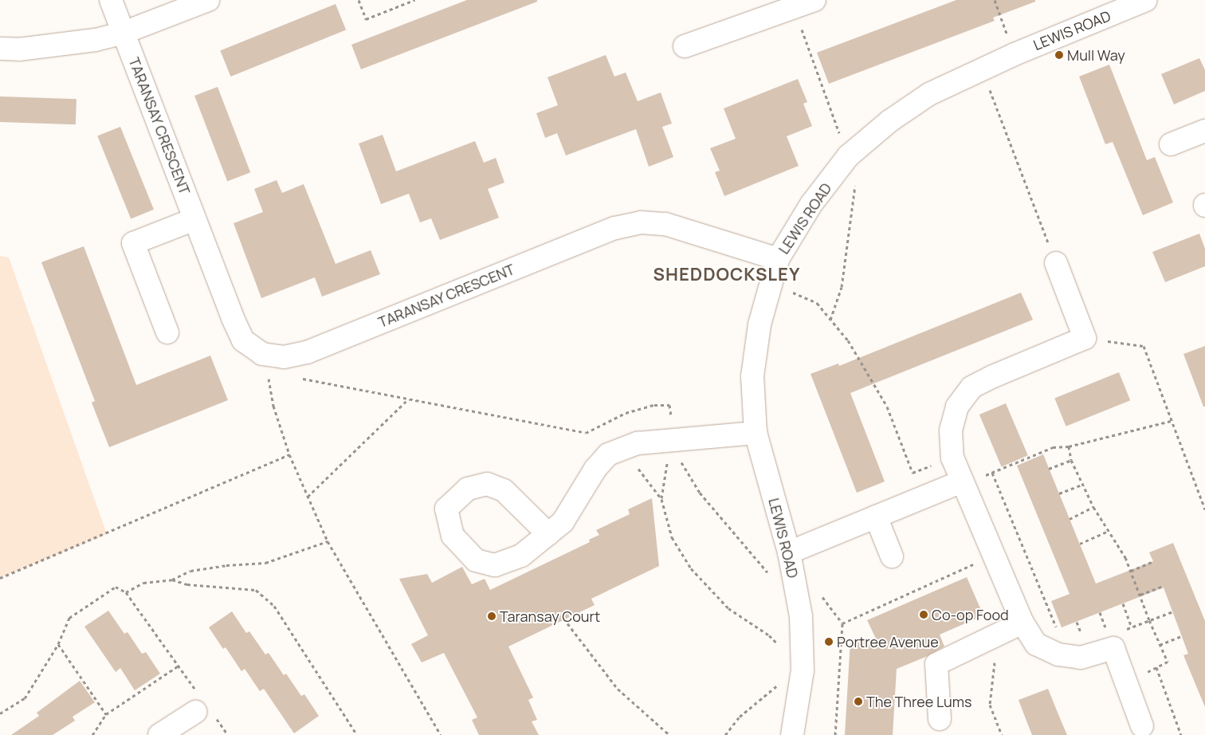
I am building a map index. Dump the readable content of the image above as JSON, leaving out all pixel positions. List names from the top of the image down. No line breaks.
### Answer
{"streets":{"street":["LEWIS ROAD","TARANSAY CRESCENT"]},"crossings":[["LEWIS ROAD","TARANSAY CRESCENT"]],"districts":["SHEDDOCKSLEY"],"places":["Mull Way","Co-op Food","Taransay Court","Portree Avenue","The Three Lums"]}
